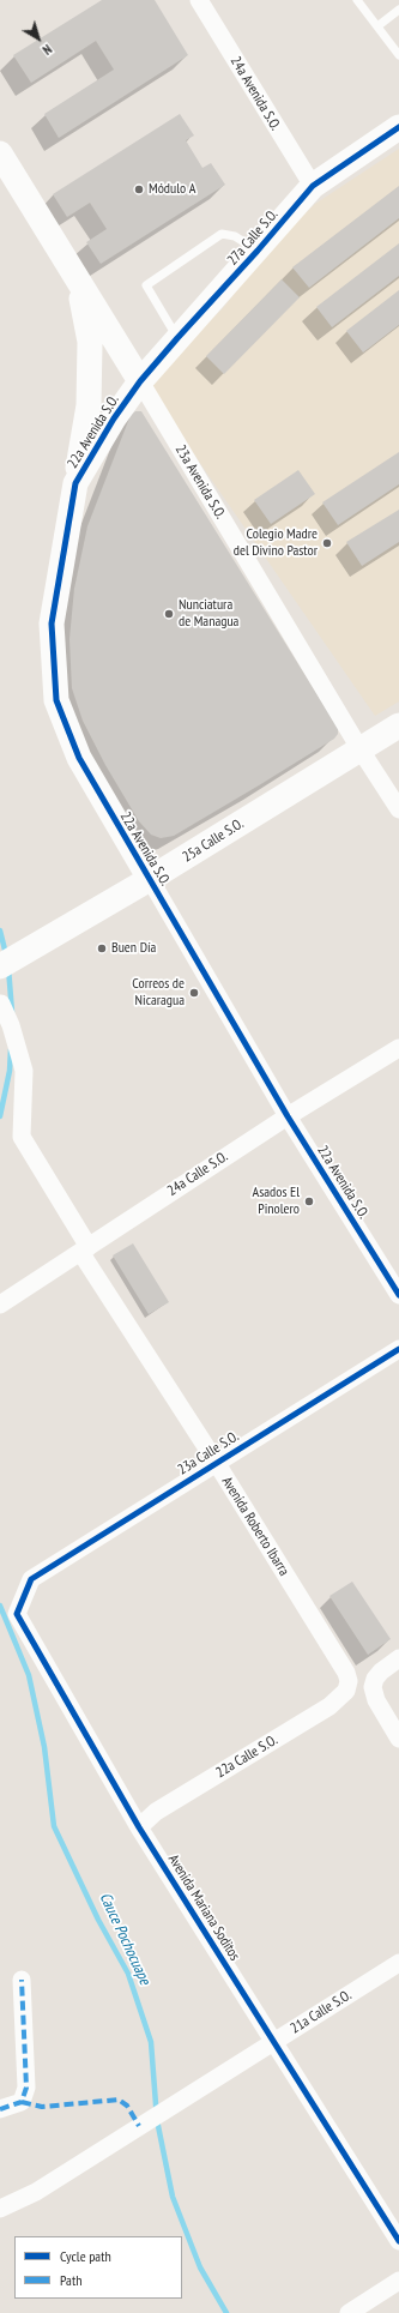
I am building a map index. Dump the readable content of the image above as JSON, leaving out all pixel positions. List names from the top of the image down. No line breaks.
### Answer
{"streets":{"street":["24a Avenida S.O.","27a Calle S.O.","22a Avenida S.O.","23a Avenida S.O.","25a Calle S.O.","24a Calle S.O.","23a Calle S.O.","Avenida Roberto Ibarra","22a Calle S.O.","Avenida Mariana Soditos","21a Calle S.O."]},"crossings":[["24a Avenida S.O.","27a Calle S.O."],["27a Calle S.O.","22a Avenida S.O."],["27a Calle S.O.","23a Avenida S.O."],["22a Avenida S.O.","23a Avenida S.O."],["22a Avenida S.O.","25a Calle S.O."],["22a Avenida S.O.","24a Calle S.O."],["23a Avenida S.O.","25a Calle S.O."],["24a Calle S.O.","Avenida Roberto Ibarra"],["23a Calle S.O.","Avenida Roberto Ibarra"],["23a Calle S.O.","Avenida Mariana Soditos"],["Avenida Roberto Ibarra","22a Calle S.O."],["22a Calle S.O.","Avenida Mariana Soditos"],["Avenida Mariana Soditos","21a Calle S.O."]],"water":["Cauce Pochocuape"],"places":["Módulo A","Colegio Madre del Divino Pastor","Nunciatura de Managua","Buen Día","Correos de Nicaragua","Asados El Pinolero"],"legend":["Cycle path","Path"],"north":"bottom right"}
